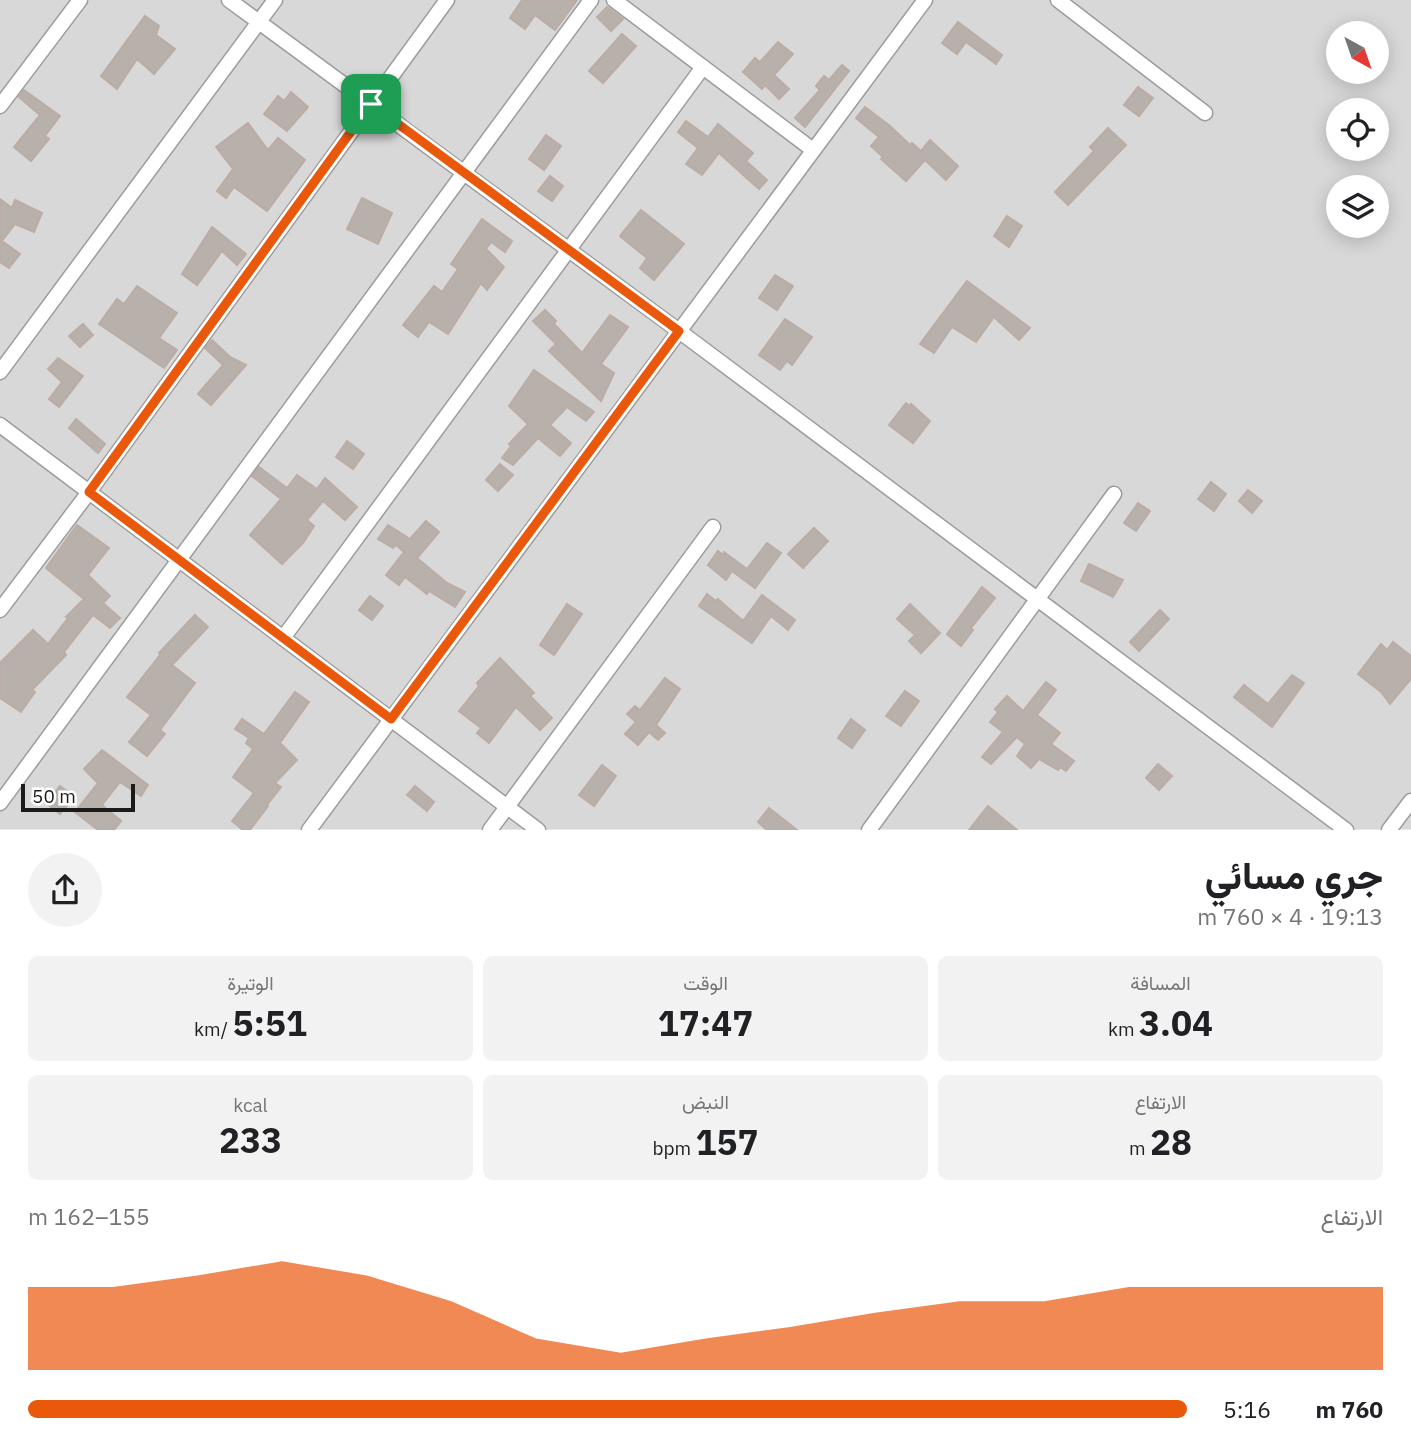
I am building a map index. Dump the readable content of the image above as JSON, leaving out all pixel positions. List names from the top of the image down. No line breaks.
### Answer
{"scale_bar":"50 m","north":"bottom right","page":{"scale":"50 m","heading":["جري مسائي","19:13 · 4 × 760 m"],"stats":[["المسافة","3.04 km"],["الوقت","17:47"],["الوتيرة","5:51 /km"],["الارتفاع","28 m"],["النبض","157 bpm"],["kcal","233"]],"chart":["الارتفاع","155–162 m"],"list":[{"name":"760 m","note":"5:16"}]}}
